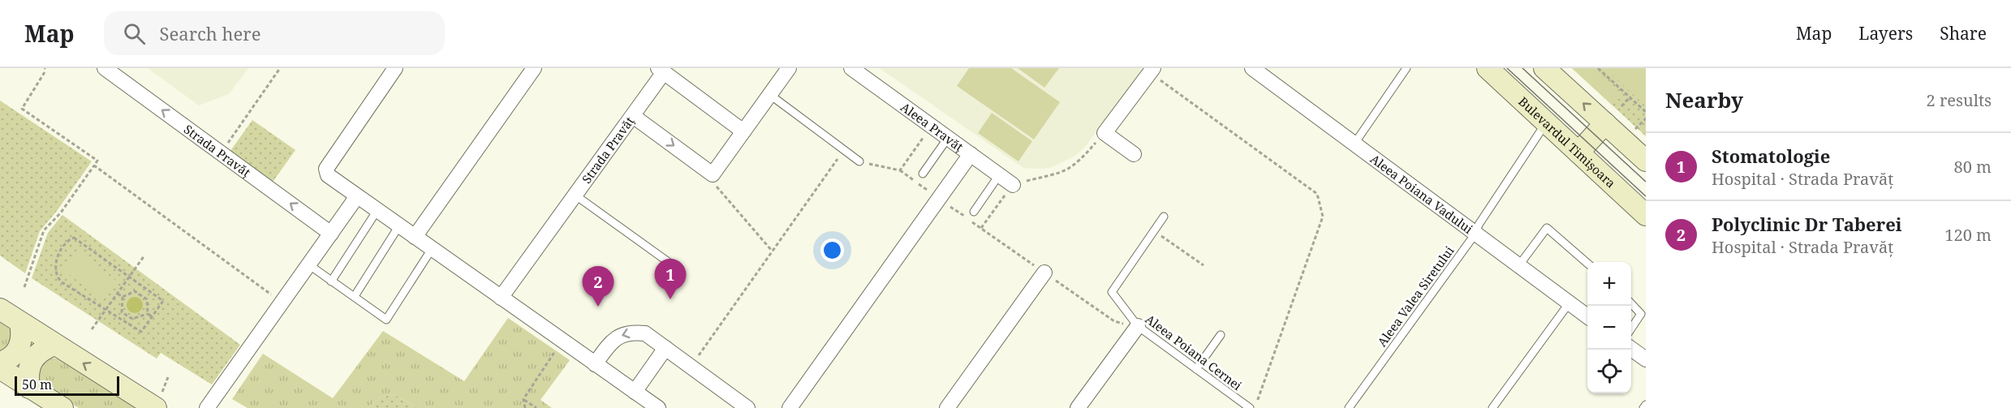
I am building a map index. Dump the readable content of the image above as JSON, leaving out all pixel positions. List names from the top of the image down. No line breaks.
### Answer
{"streets":{"main road":["Bulevardul Timișoara"],"street":["Aleea Pravăț","Strada Pravăț","Aleea Poiana Vadului"],"lane":["Aleea Valea Siretului","Aleea Poiana Cernei"]},"crossings":[["Bulevardul Timișoara","Aleea Valea Siretului"],["Aleea Poiana Vadului","Aleea Valea Siretului"]],"one_way":["Strada Pravăț"],"scale_bar":"50 m","page":{"header":"Map","search":"Search here","nav":["Map","Layers","Share"],"heading":["Nearby","2 results"],"list":[{"mark":"1","name":"Stomatologie","note":"Hospital · Strada Pravăț","value":"80 m"},{"mark":"2","name":"Polyclinic Dr Taberei","note":"Hospital · Strada Pravăț","value":"120 m"}],"pins":["1","2"],"map_buttons":["+","−"],"scale":"50 m"}}
